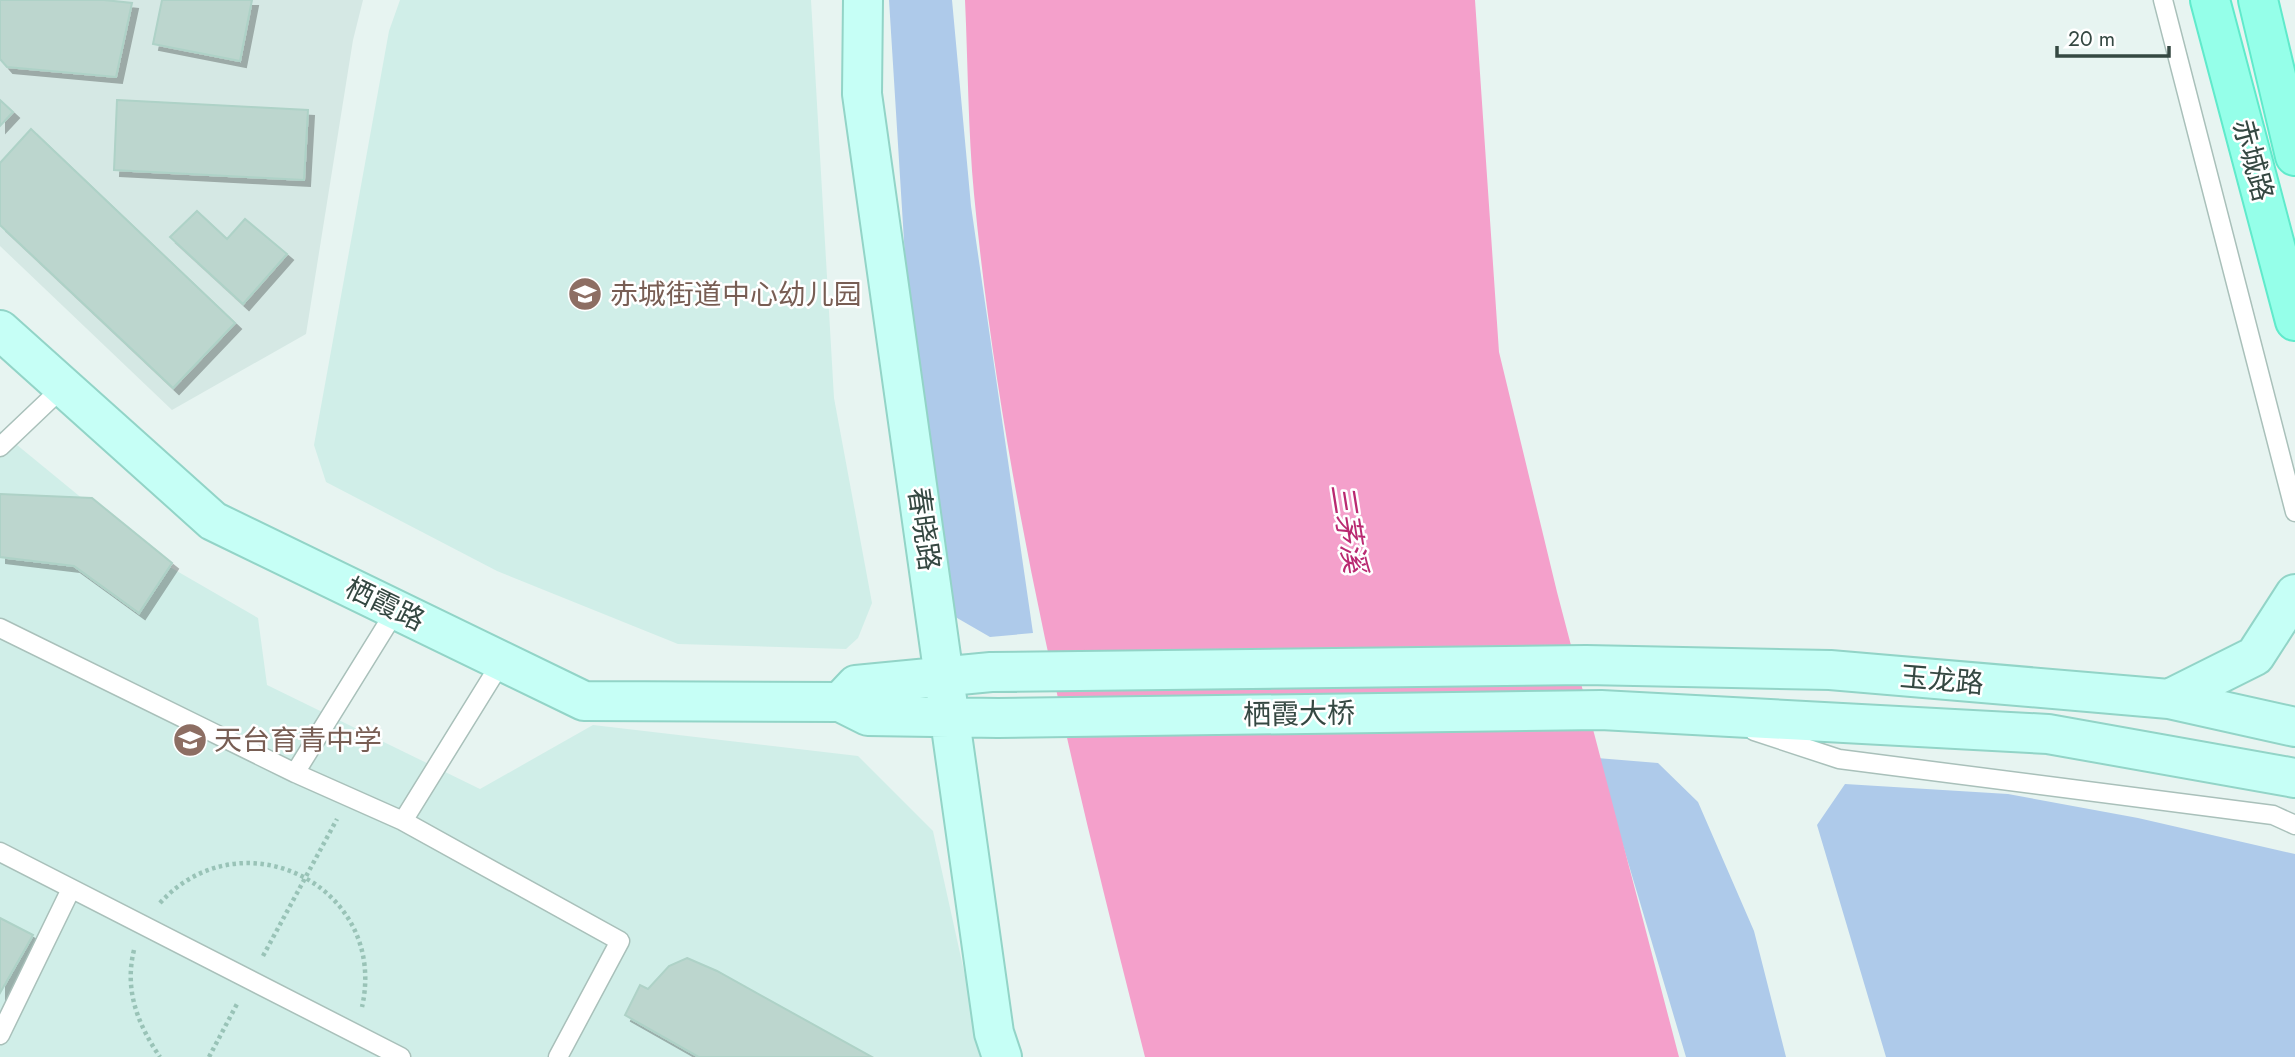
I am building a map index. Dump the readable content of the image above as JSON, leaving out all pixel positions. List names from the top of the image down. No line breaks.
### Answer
{"streets":{"main road":["赤城路","春晓路","栖霞路","玉龙路","栖霞大桥"]},"crossings":[["春晓路","栖霞大桥"],["栖霞路","栖霞大桥"],["玉龙路","栖霞大桥"]],"water":["三茅溪"],"places":{"school or university":["赤城街道中心幼儿园","天台育青中学"]},"scale_bar":"20 m"}
